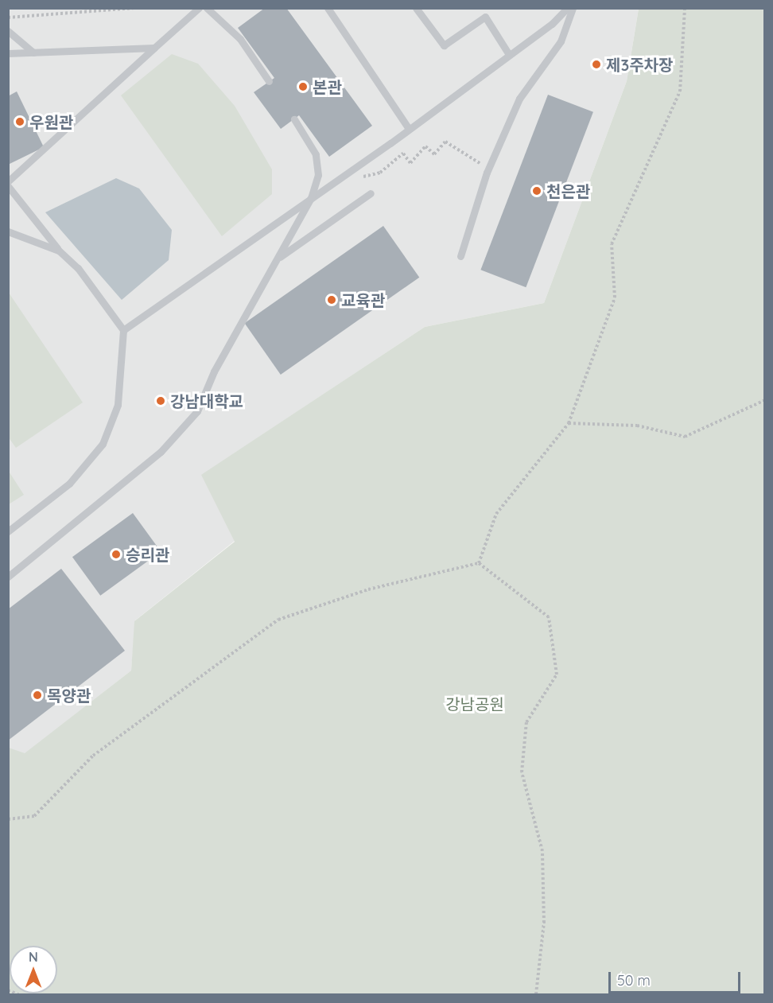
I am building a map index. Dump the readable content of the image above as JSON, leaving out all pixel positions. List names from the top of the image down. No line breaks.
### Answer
{"parks":["강남공원"],"places":["제3주차장","본관","우원관","천은관","교육관","강남대학교","승리관","목양관"],"scale_bar":"50 m","north":"top"}
